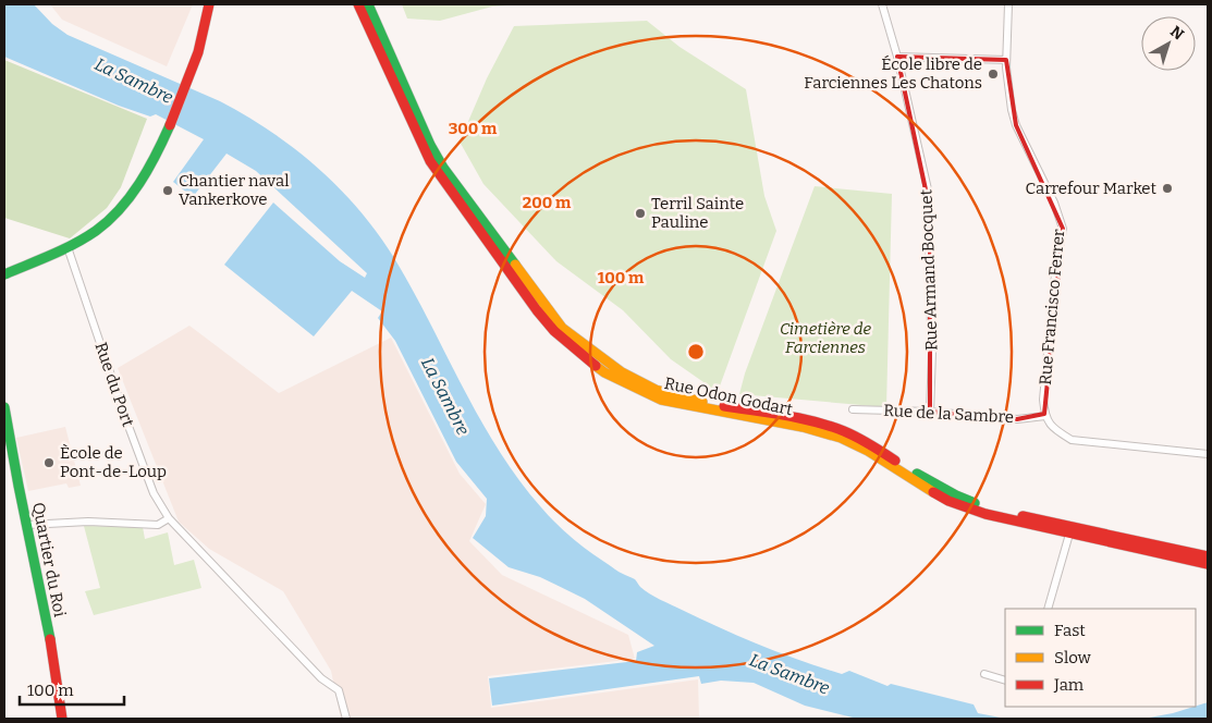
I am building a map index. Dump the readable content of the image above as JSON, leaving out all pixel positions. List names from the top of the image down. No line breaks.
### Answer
{"streets":{"main road":["Rue Odon Godart","Quartier du Roi"],"street":["Rue Armand Bocquet","Rue Francisco Ferrer","Rue du Port","Rue de la Sambre"]},"crossings":[["Rue Armand Bocquet","Rue de la Sambre"],["Rue Francisco Ferrer","Rue de la Sambre"]],"water":["La Sambre"],"parks":["Cimetière de Farciennes"],"places":["École libre de Farciennes Les Chatons","Carrefour Market","Chantier naval Vankerkove","Terril Sainte Pauline","Ècole de Pont-de-Loup"],"legend":["Fast","Slow","Jam"],"scale_bar":"100 m","north":"top right","rings":["300 m","200 m","100 m"]}
